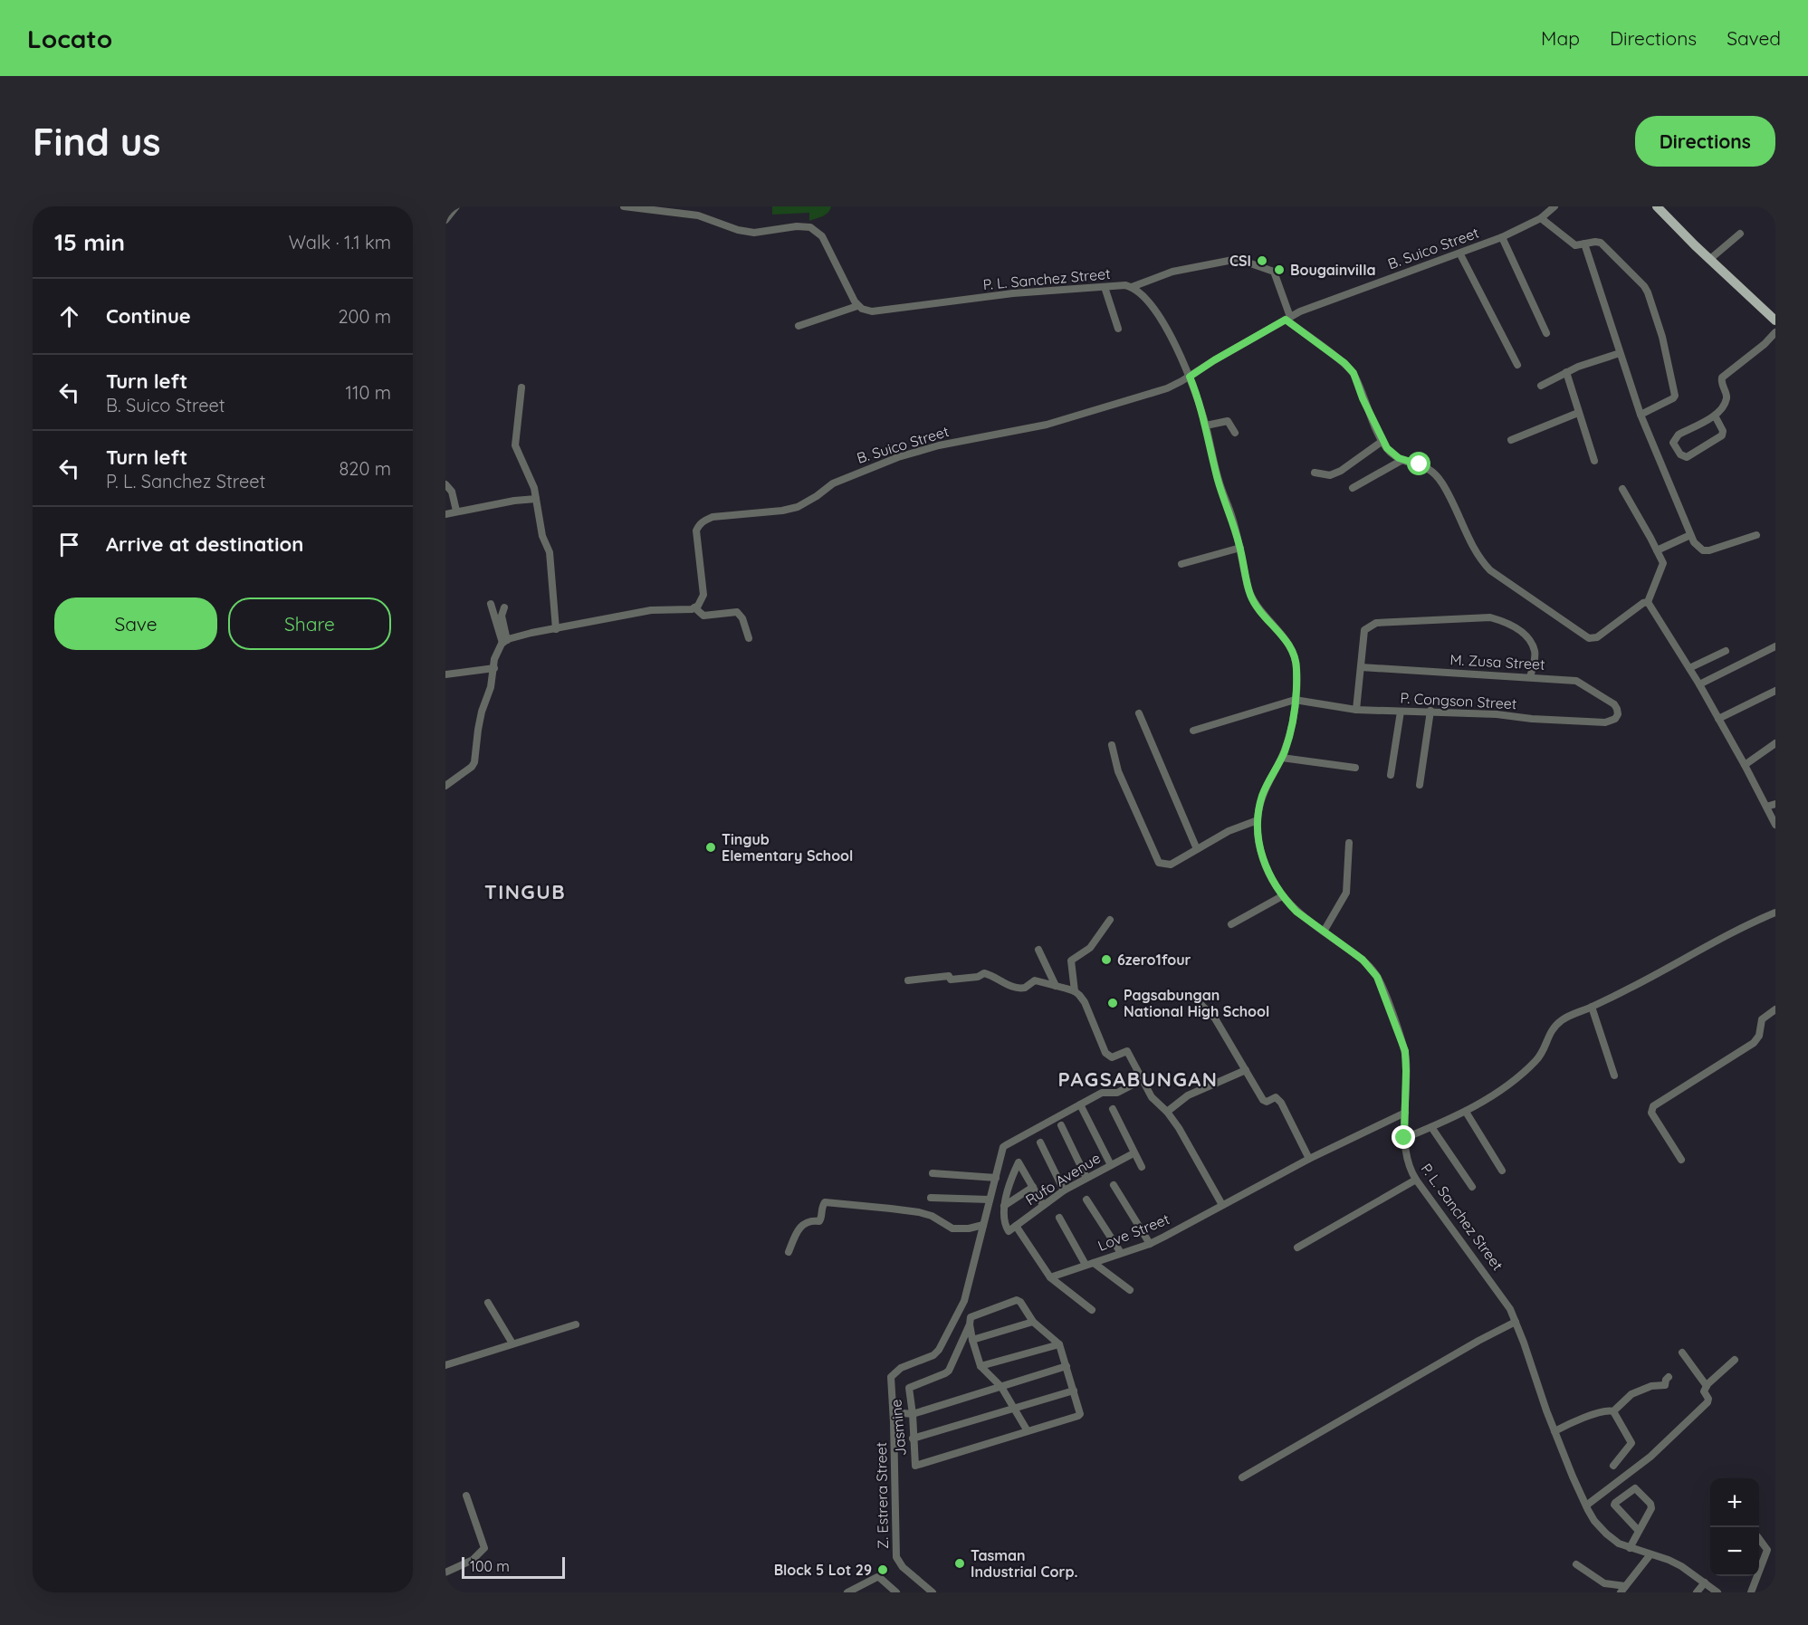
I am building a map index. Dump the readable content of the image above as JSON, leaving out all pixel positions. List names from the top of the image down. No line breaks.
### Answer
{"streets":{"street":["B. Suico Street","P. L. Sanchez Street","M. Zusa Street","P. Congson Street","Rufo Avenue","Love Street","Jasmine","Z. Estrera Street"]},"crossings":[["B. Suico Street","P. L. Sanchez Street"],["P. L. Sanchez Street","P. Congson Street"],["P. L. Sanchez Street","Love Street"],["M. Zusa Street","P. Congson Street"]],"districts":["TINGUB","PAGSABUNGAN"],"places":["CSI","Bougainvilla","Tingub Elementary School","6zero1four","Pagsabungan National High School","Tasman Industrial Corp.","Block 5 Lot 29"],"scale_bar":"100 m","page":{"header":"Locato","nav":["Map","Directions","Saved"],"buttons":["Directions",["Save","Share"]],"title":"Find us","heading":["15 min","Walk · 1.1 km"],"list":[["Continue","200 m"],["Turn left","B. Suico Street","110 m"],["Turn left","P. L. Sanchez Street","820 m"],"Arrive at destination"],"map_buttons":["+","−"],"scale":"100 m"}}
